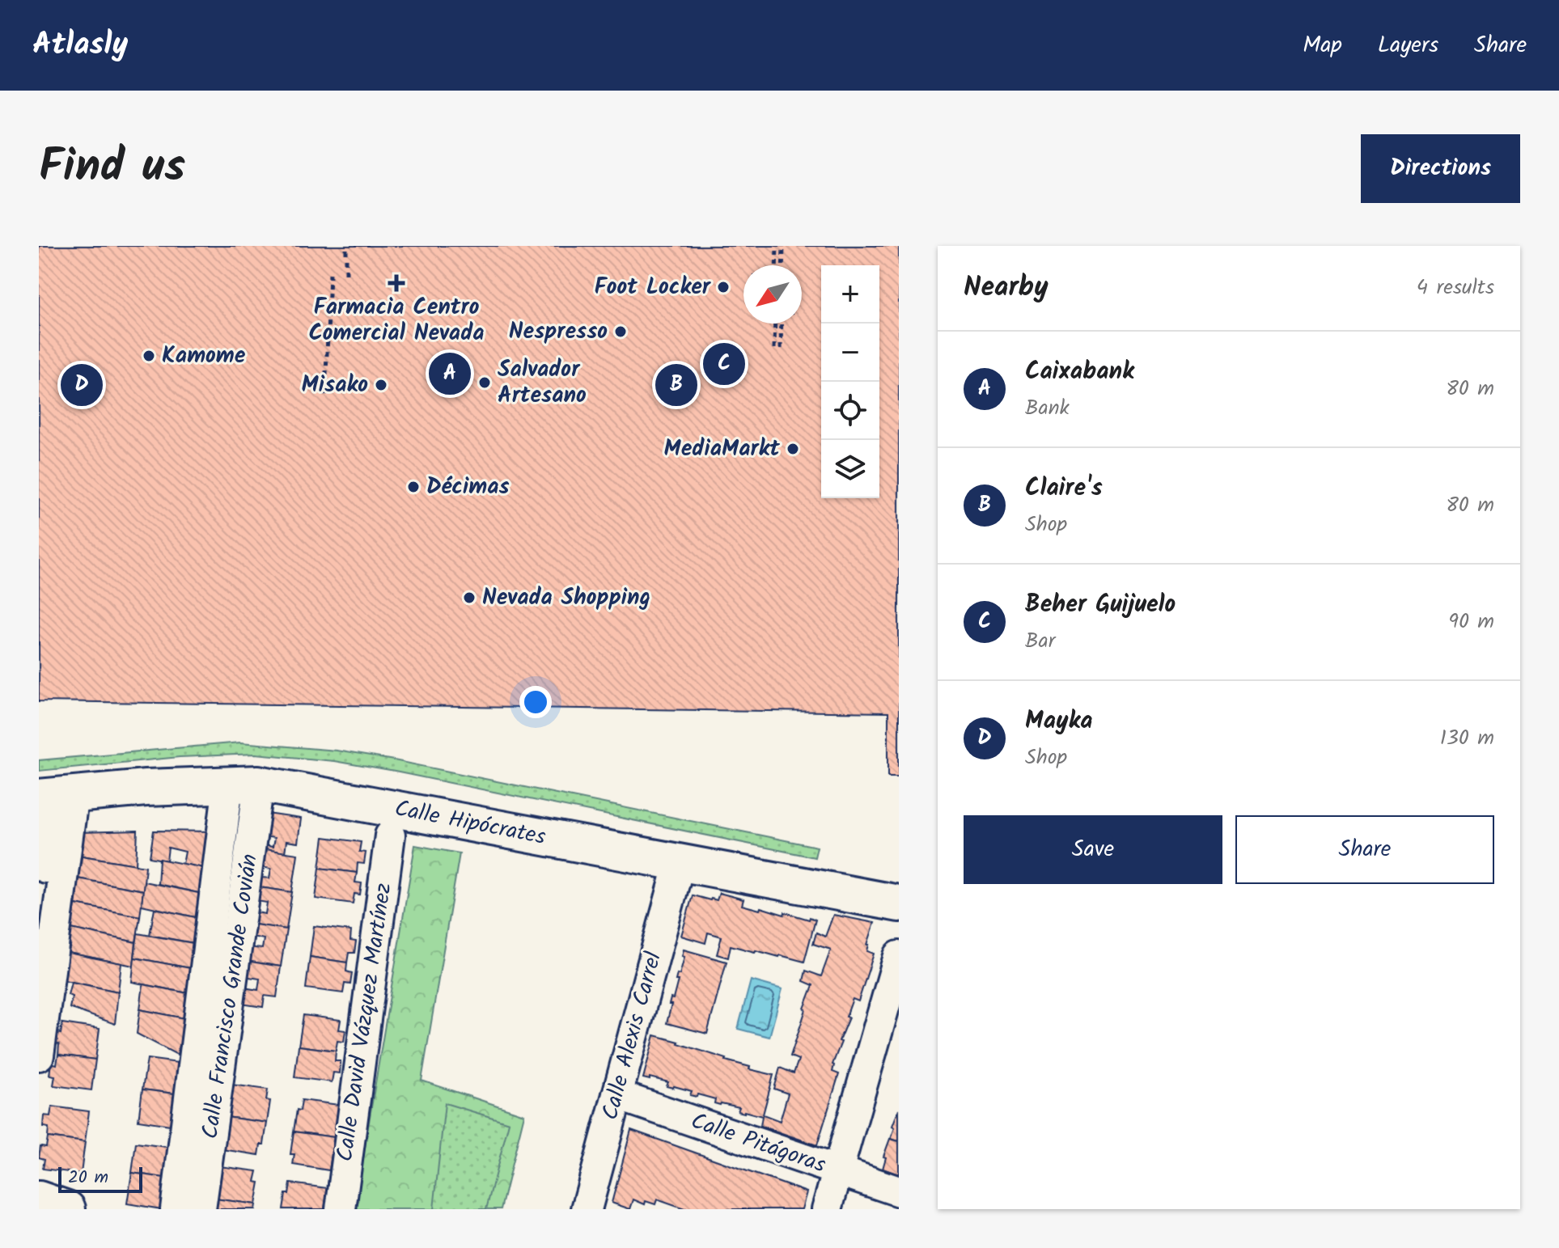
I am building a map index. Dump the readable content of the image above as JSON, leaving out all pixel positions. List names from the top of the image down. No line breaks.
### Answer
{"streets":{"street":["Calle Hipócrates","Calle Francisco Grande Covián","Calle David Vázquez Martínez","Calle Alexis Carrel","Calle Pitágoras"]},"crossings":[["Calle Hipócrates","Calle Francisco Grande Covián"],["Calle Hipócrates","Calle Alexis Carrel"],["Calle Alexis Carrel","Calle Pitágoras"]],"places":{"health":["Farmacia Centro Comercial Nevada"],"other":["Foot Locker","Nespresso","Kamome","Salvador Artesano","Misako","MediaMarkt","Décimas","Nevada Shopping"]},"scale_bar":"20 m","north":"bottom left","page":{"header":"Atlasly","nav":["Map","Layers","Share"],"title":"Find us","buttons":["Directions",["Save","Share"]],"heading":["Nearby","4 results"],"map_buttons":["+","−"],"list":[{"mark":"A","name":"Caixabank","note":"Bank","value":"80 m"},{"mark":"B","name":"Claire's","note":"Shop","value":"80 m"},{"mark":"C","name":"Beher Guijuelo","note":"Bar","value":"90 m"},{"mark":"D","name":"Mayka","note":"Shop","value":"130 m"}],"pins":["C","A","B","D"],"scale":"20 m"}}
